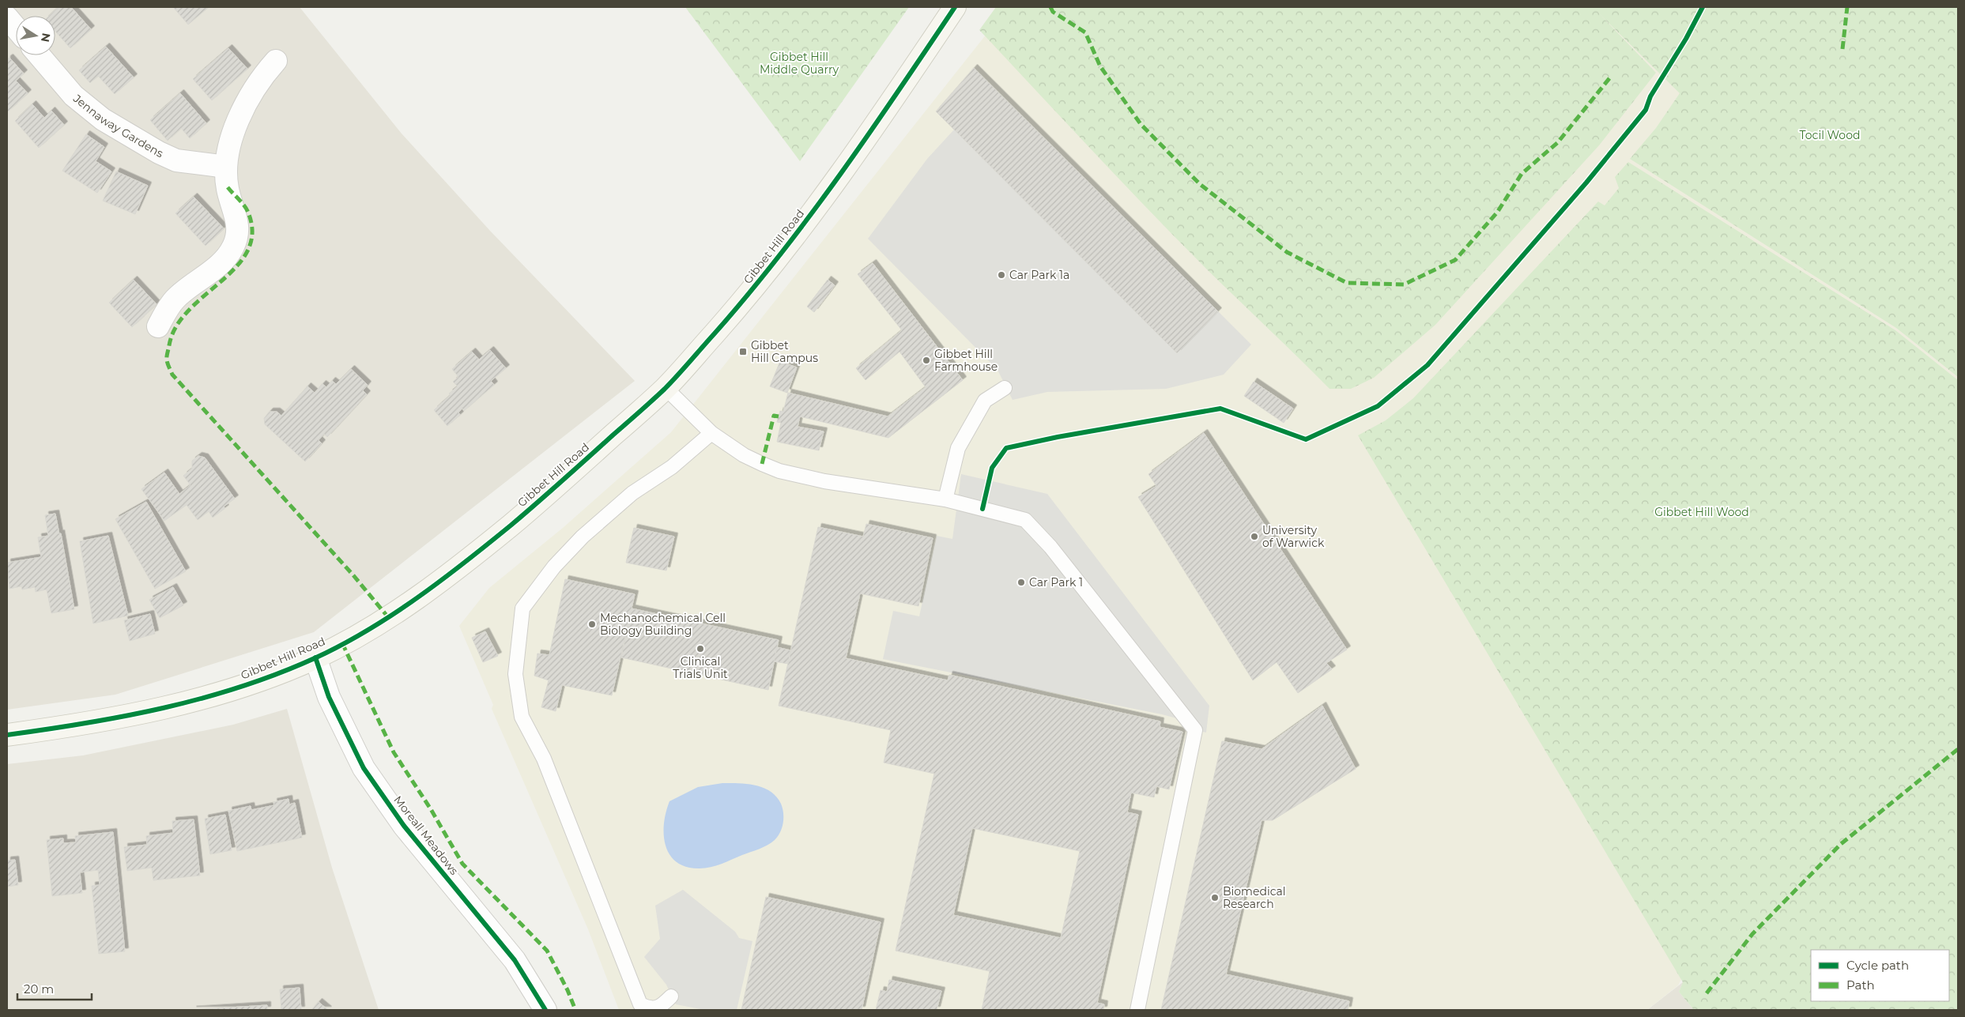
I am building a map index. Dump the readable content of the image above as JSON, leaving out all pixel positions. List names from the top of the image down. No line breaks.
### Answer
{"streets":{"street":["Jennaway Gardens","Gibbet Hill Road","Moreall Meadows"]},"crossings":[["Gibbet Hill Road","Moreall Meadows"]],"parks":["Gibbet Hill Middle Quarry","Tocil Wood","Gibbet Hill Wood"],"places":{"other":["Car Park 1a","Gibbet Hill Farmhouse","University of Warwick","Car Park 1","Mechanochemical Cell Biology Building","Clinical Trials Unit","Biomedical Research"],"transit":["Gibbet Hill Campus"]},"legend":["Cycle path","Path"],"scale_bar":"20 m","north":"right"}
